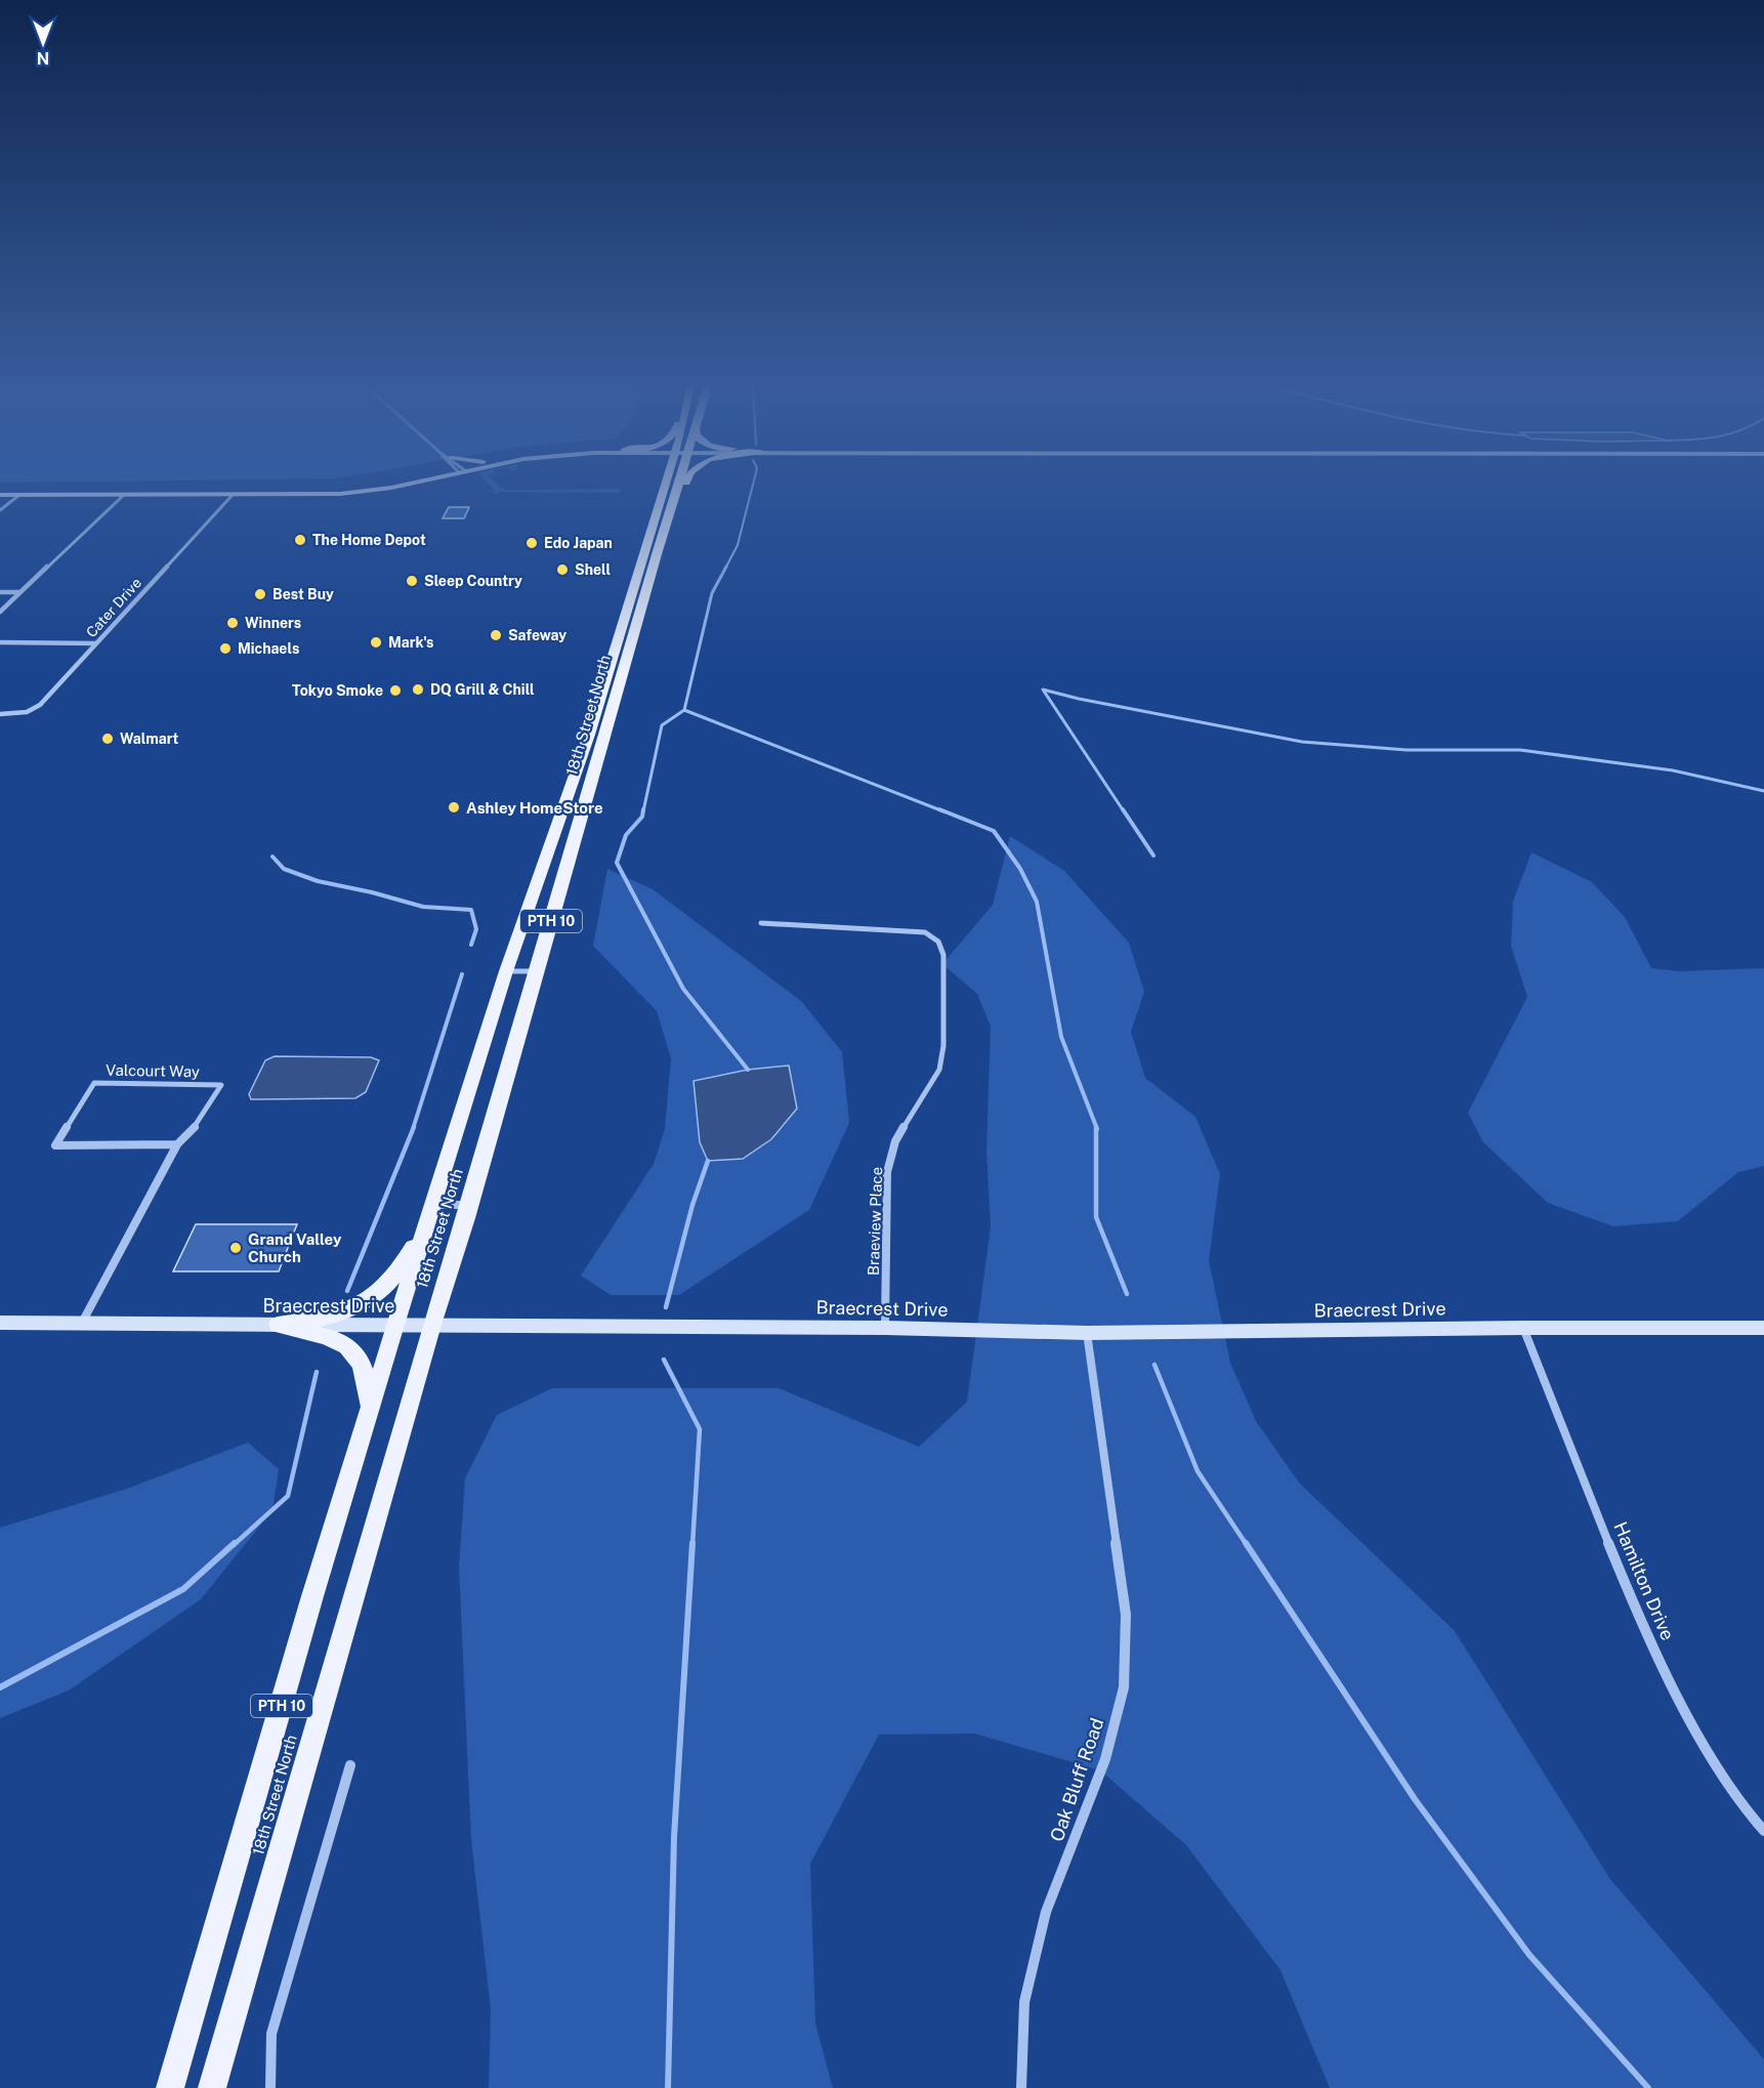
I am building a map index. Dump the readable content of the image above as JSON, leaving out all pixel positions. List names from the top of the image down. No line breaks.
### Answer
{"streets":{"main road":["18th Street North","PTH 10","Braecrest Drive"],"street":["Cater Drive","Valcourt Way","Braeview Place","Hamilton Drive","Oak Bluff Road"]},"crossings":[["18th Street North","Braecrest Drive"],["Valcourt Way","Braecrest Drive"],["Braeview Place","Braecrest Drive"],["Braecrest Drive","Hamilton Drive"],["Braecrest Drive","Oak Bluff Road"]],"places":["The Home Depot","Edo Japan","Shell","Sleep Country","Best Buy","Winners","Safeway","Mark's","Michaels","DQ Grill & Chill","Tokyo Smoke","Walmart","Ashley HomeStore","Grand Valley Church"],"north":"bottom"}
